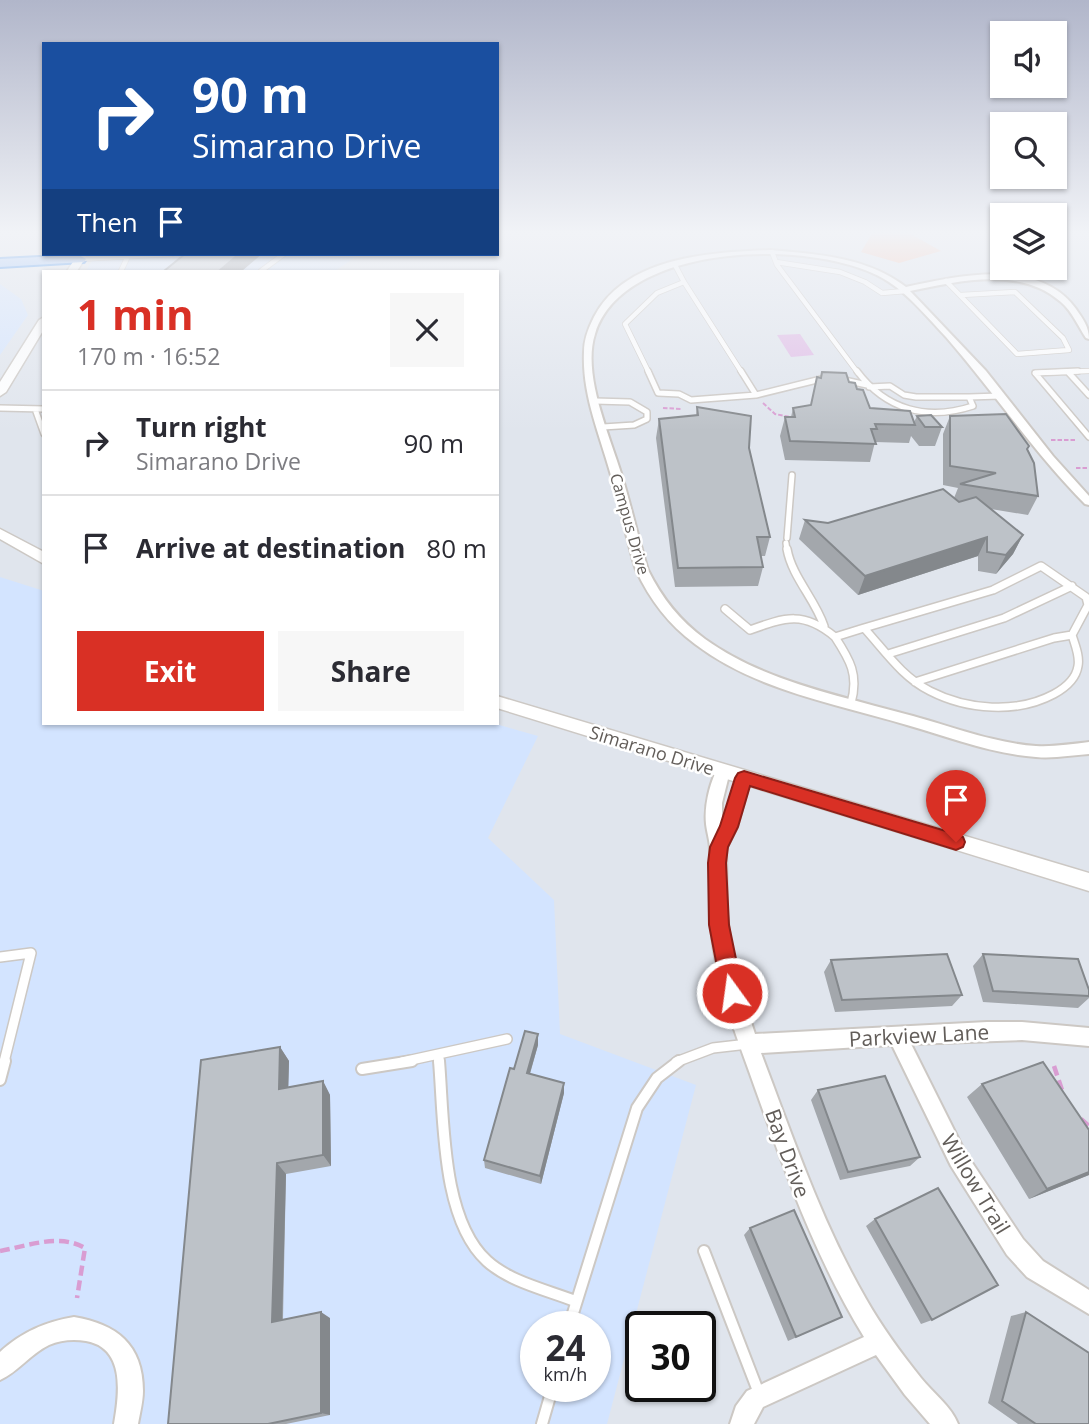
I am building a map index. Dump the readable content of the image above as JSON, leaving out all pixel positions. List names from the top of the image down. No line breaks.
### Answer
{"streets":{"street":["Campus Drive","Simarano Drive","Parkview Lane","Bay Drive","Willow Trail"]},"crossings":[["Simarano Drive","Bay Drive"],["Parkview Lane","Bay Drive"],["Parkview Lane","Willow Trail"]],"page":{"turn":["90 m","Simarano Drive"],"then":"Then","heading":["1 min","170 m · 16:52"],"list":[{"name":"Turn right","note":"Simarano Drive","value":"90 m"},{"name":"Arrive at destination","value":"80 m"}],"buttons":["Exit","Share"],"speed":"24 km/h","limit":"30"}}
